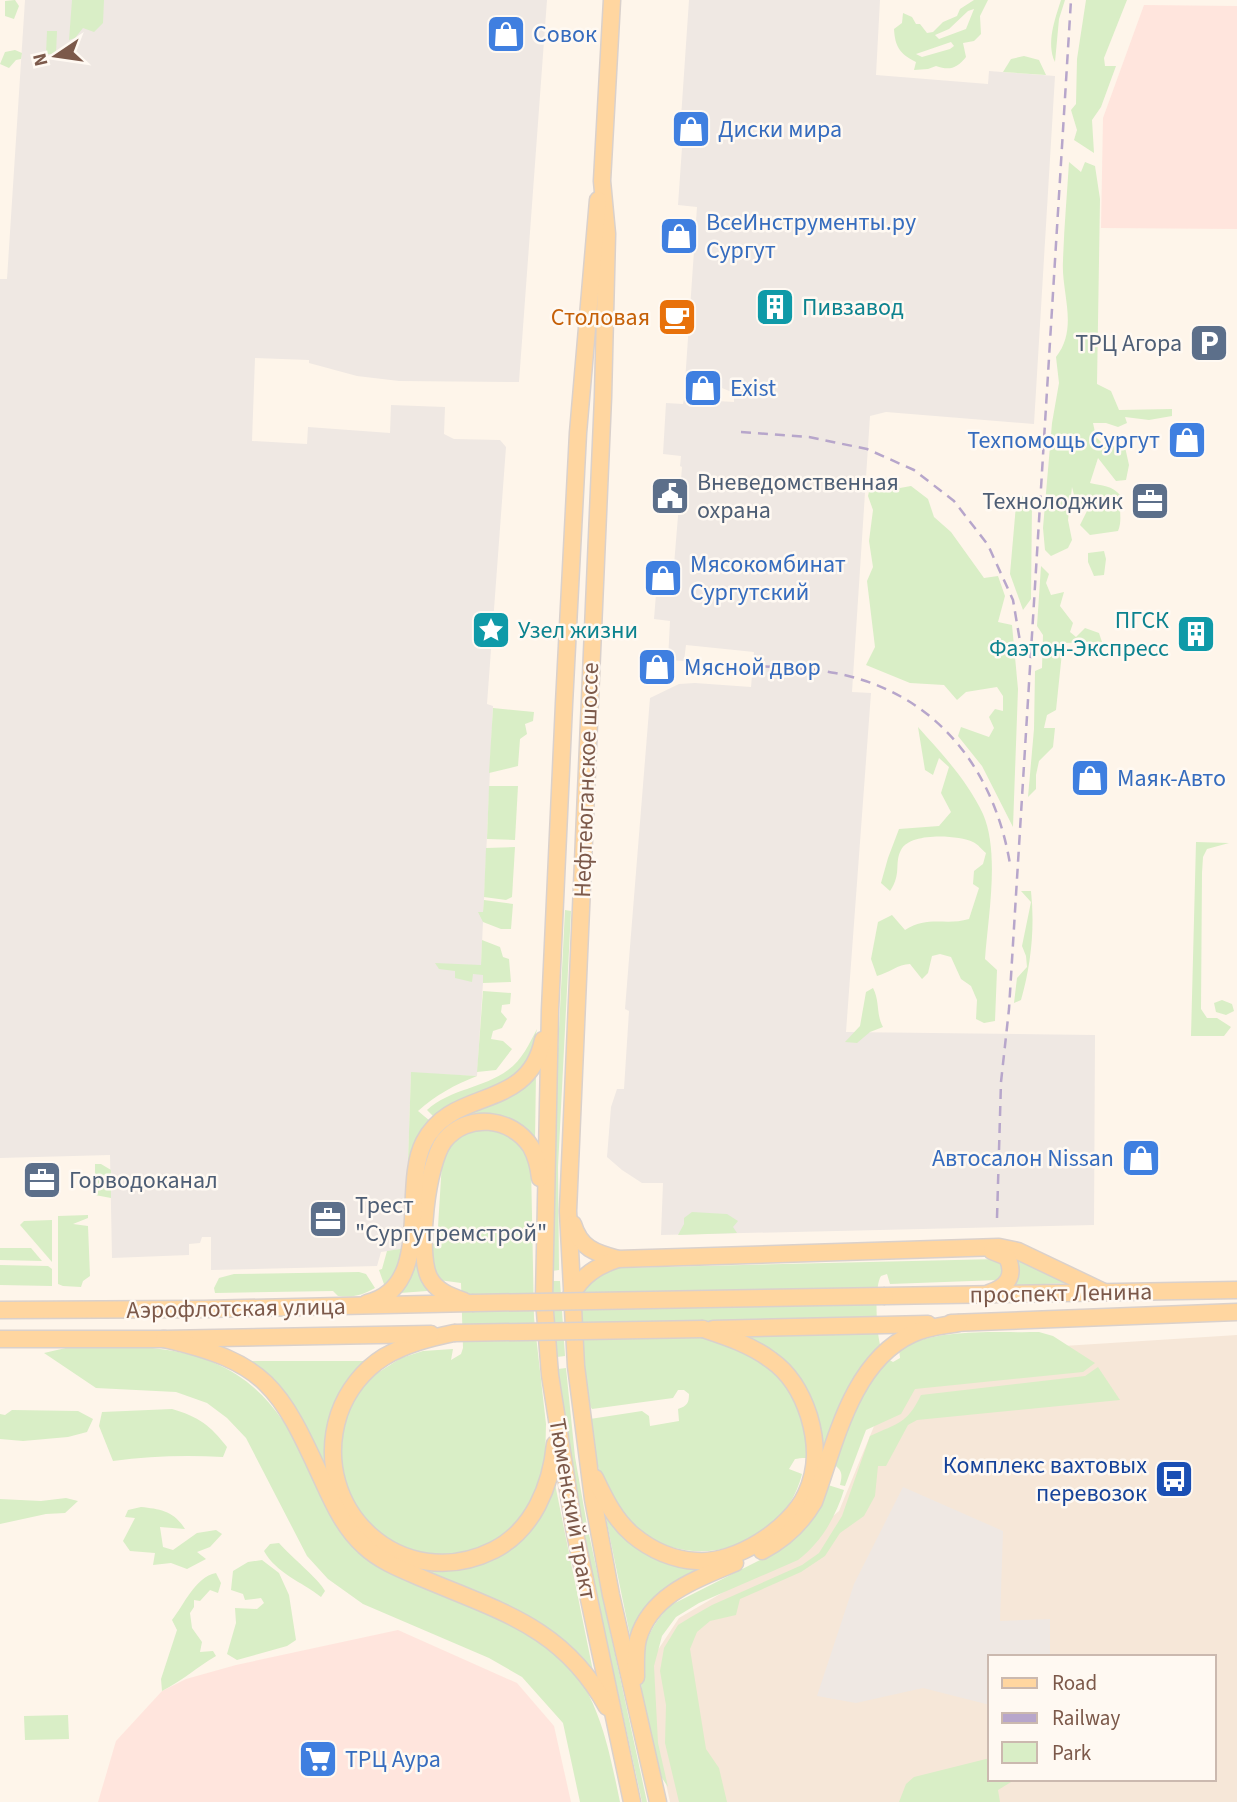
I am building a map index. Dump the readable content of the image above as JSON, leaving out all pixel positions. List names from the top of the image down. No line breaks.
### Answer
{"streets":{"main road":["Нефтеюганское шоссе","проспект Ленина","Аэрофлотская улица","Тюменский тракт"]},"crossings":[["Нефтеюганское шоссе","Тюменский тракт"],["проспект Ленина","Аэрофлотская улица"]],"places":{"shop":["Совок","Диски мира","ВсеИнструменты.ру Сургут","Exist","Техпомощь Сургут","Мясокомбинат Сургутский","Мясной двор","Маяк-Авто","Автосалон Nissan"],"building":["Пивзавод","ПГСК Фаэтон-Экспресс"],"cafe":["Столовая"],"parking":["ТРЦ Агора"],"public building":["Вневедомственная охрана"],"office":["Технолоджик","Горводоканал","Трест \"Сургутремстрой\""],"place":["Узел жизни"],"bus stop":["Комплекс вахтовых перевозок"],"supermarket":["ТРЦ Аура"]},"legend":["Road","Railway","Park"],"north":"left"}
